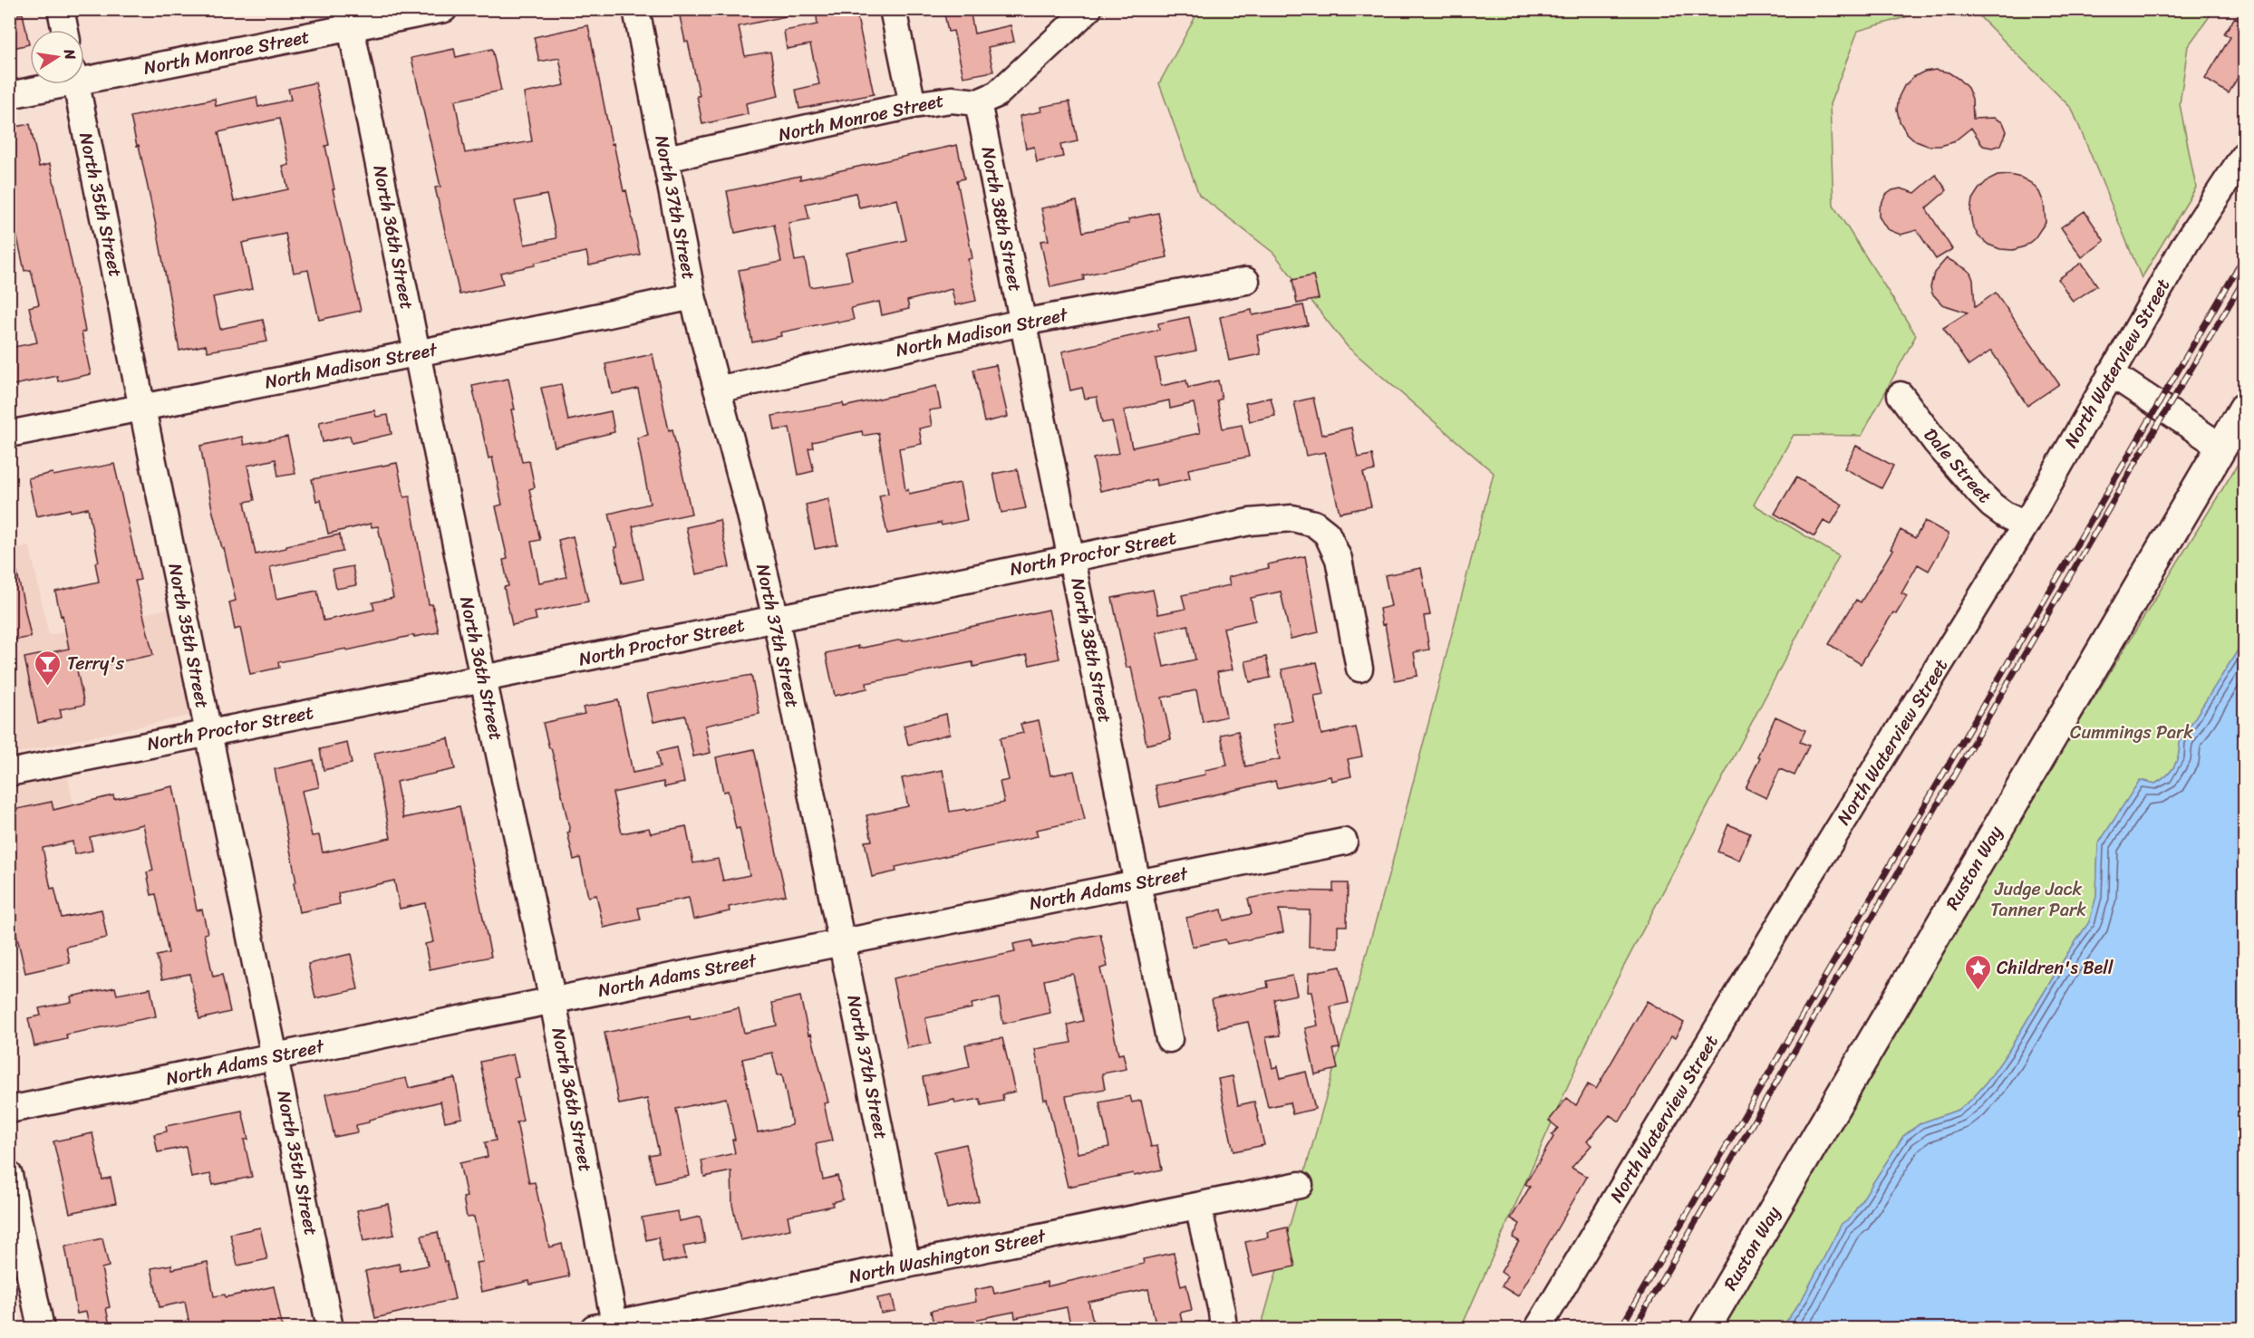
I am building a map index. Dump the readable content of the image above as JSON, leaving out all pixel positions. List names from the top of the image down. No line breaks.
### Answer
{"streets":{"main road":["Ruston Way"],"street":["North Monroe Street","North 35th Street","North 37th Street","North 38th Street","North 36th Street","North Madison Street","North Waterview Street","Dale Street","North Proctor Street","North Adams Street","North Washington Street"]},"crossings":[["North Monroe Street","North 37th Street"],["North Monroe Street","North 38th Street"],["North Monroe Street","North 36th Street"],["North 35th Street","North Madison Street"],["North 35th Street","North Proctor Street"],["North 35th Street","North Adams Street"],["North 37th Street","North Madison Street"],["North 37th Street","North Proctor Street"],["North 37th Street","North Adams Street"],["North 37th Street","North Washington Street"],["North 38th Street","North Madison Street"],["North 38th Street","North Proctor Street"],["North 38th Street","North Adams Street"],["North 36th Street","North Madison Street"],["North 36th Street","North Proctor Street"],["North 36th Street","North Adams Street"],["North 36th Street","North Washington Street"],["North Waterview Street","Dale Street"]],"parks":["Cummings Park","Judge Jack Tanner Park"],"places":{"bar":["Terry's"],"place":["Children's Bell"]},"north":"right"}
